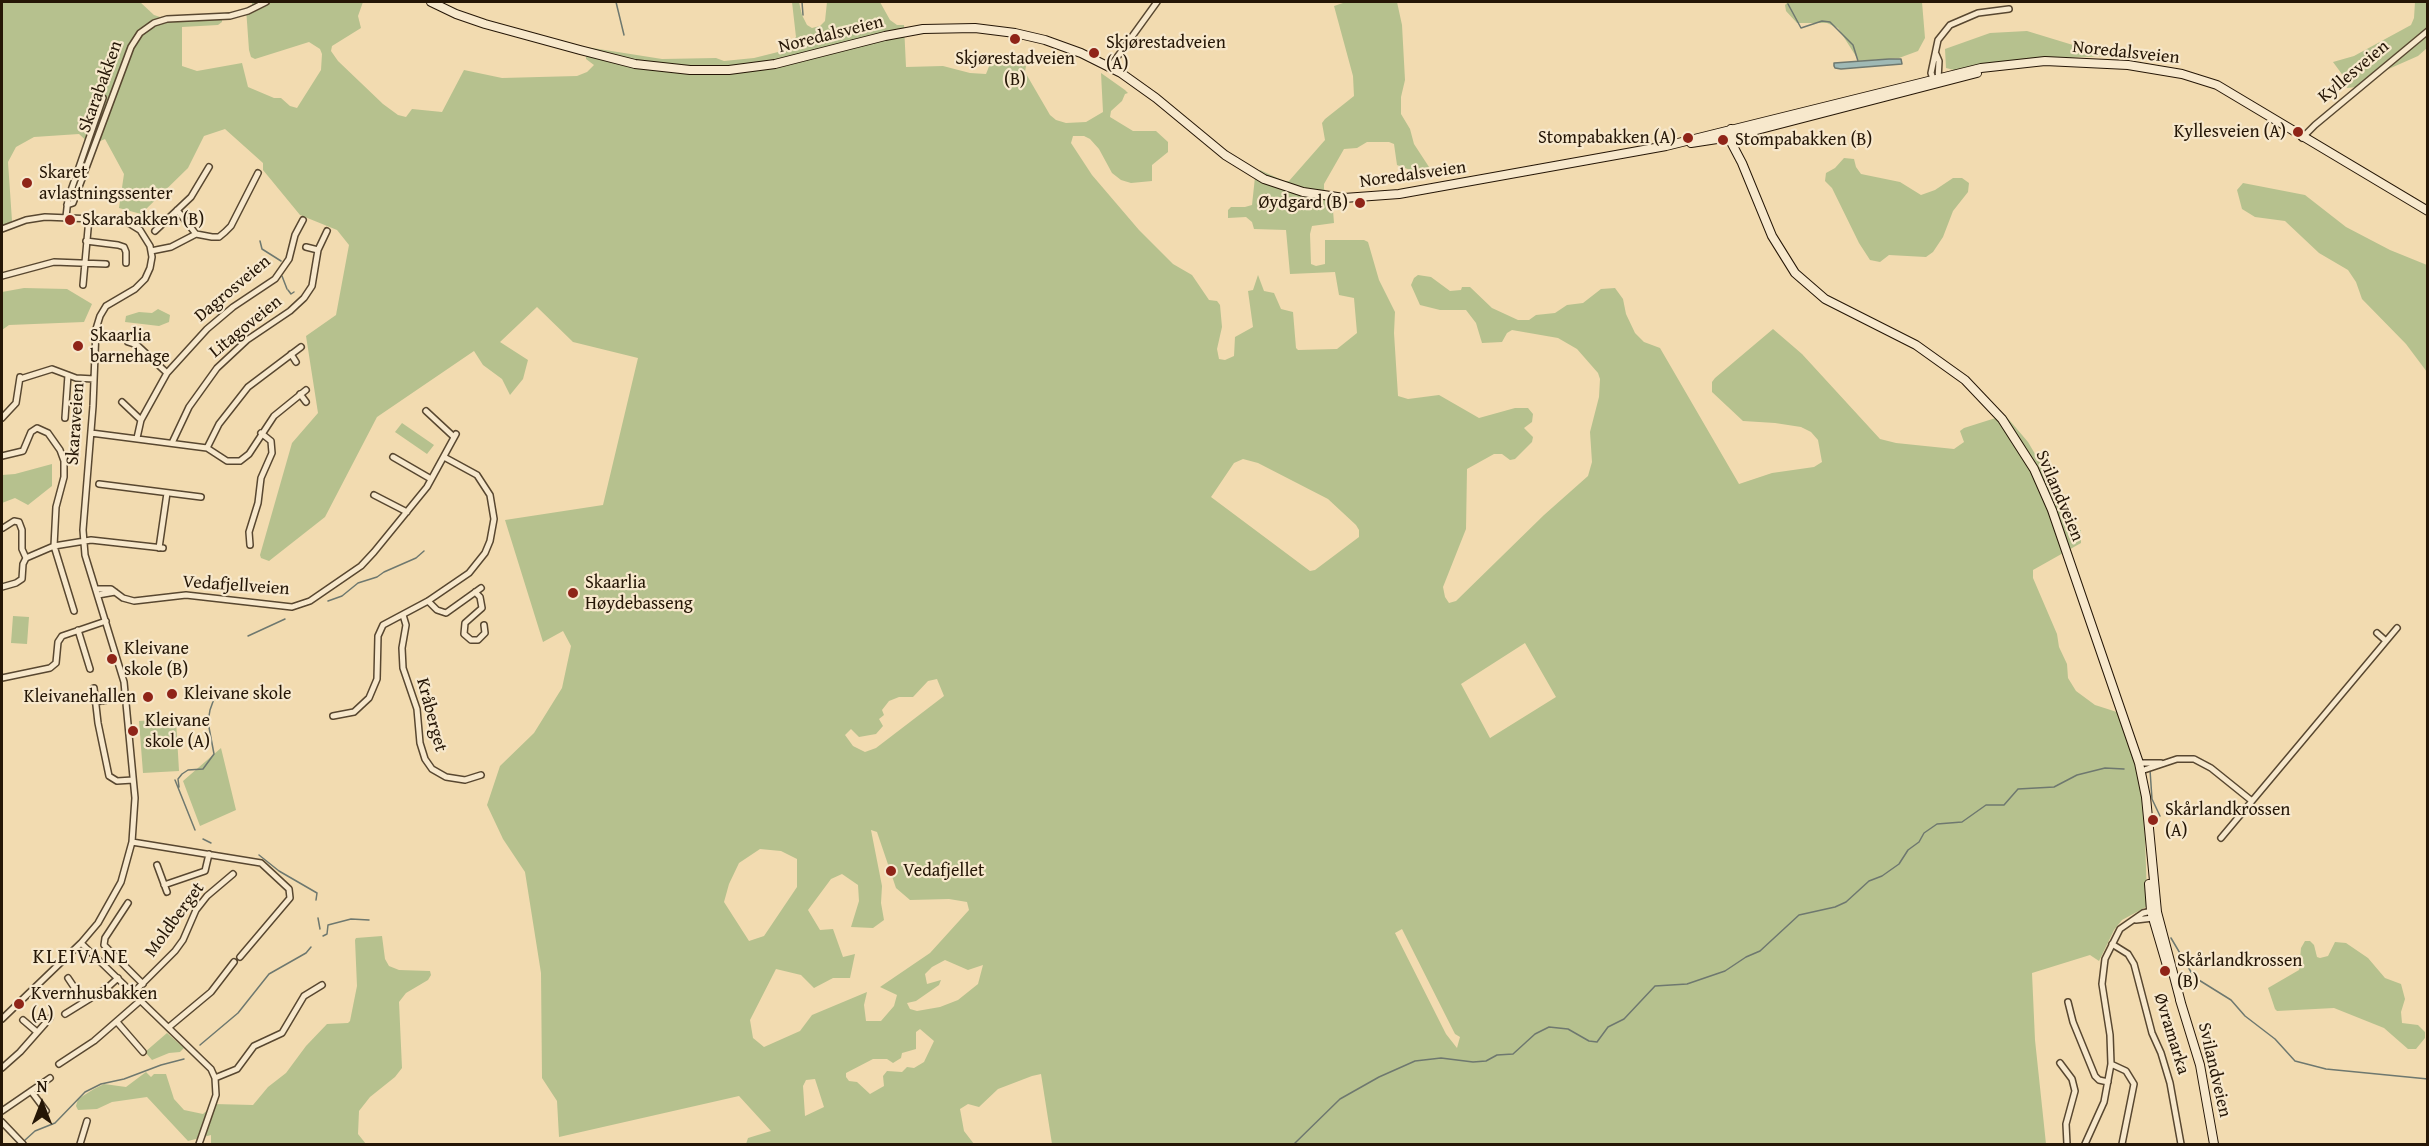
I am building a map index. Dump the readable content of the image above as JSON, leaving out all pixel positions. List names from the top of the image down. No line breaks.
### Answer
{"streets":{"main road":["Noredalsveien","Svilandveien"],"street":["Kyllesveien","Skarabakken","Dagrosveien","Litagoveien","Skaraveien","Vedafjellveien","Kråberget","Moldberget","Øvramarka"]},"crossings":[["Noredalsveien","Kyllesveien"],["Noredalsveien","Svilandveien"],["Skaraveien","Vedafjellveien"]],"districts":["KLEIVANE"],"places":["Skjørestadveien (B)","Skjørestadveien (A)","Kyllesveien (A)","Stompabakken (A)","Stompabakken (B)","Skaret avlastningssenter","Øydgard (B)","Skarabakken (B)","Skaarlia barnehage","Skaarlia Høydebasseng","Kleivane skole (B)","Kleivane skole","Kleivanehallen","Kleivane skole (A)","Skårlandkrossen (A)","Vedafjellet","Skårlandkrossen (B)","Kvernhusbakken (A)"],"north":"top"}
